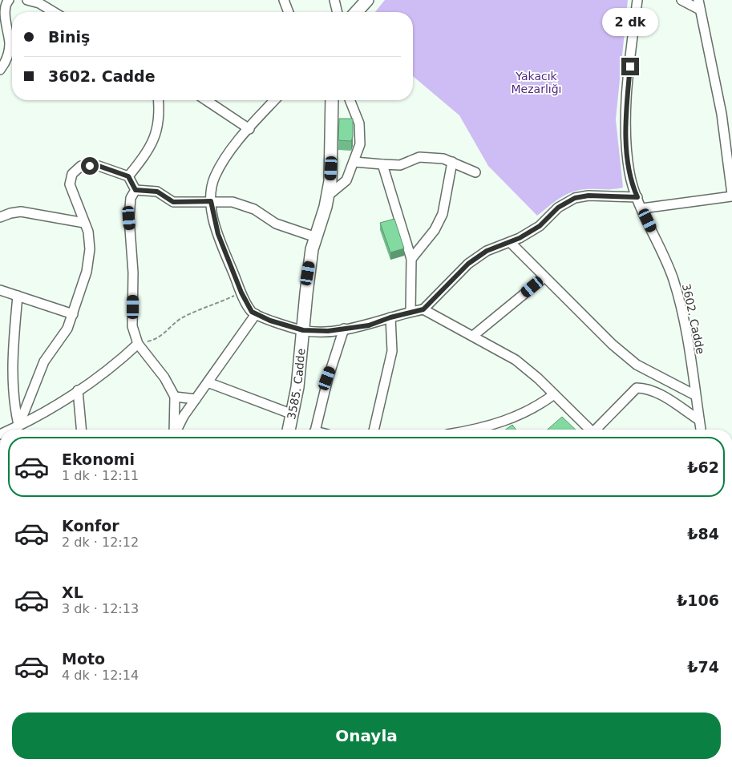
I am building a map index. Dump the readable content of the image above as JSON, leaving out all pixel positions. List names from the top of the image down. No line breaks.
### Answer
{"streets":{"main road":["3585. Cadde"],"street":["3602. Cadde"]},"parks":["Yakacık Mezarlığı"],"page":{"bubble":"2 dk","banner":["Biniş","3602. Cadde"],"list":[{"name":"Ekonomi","note":"1 dk · 12:11","value":"₺62"},{"name":"Konfor","note":"2 dk · 12:12","value":"₺84"},{"name":"XL","note":"3 dk · 12:13","value":"₺106"},{"name":"Moto","note":"4 dk · 12:14","value":"₺74"}],"buttons":"Onayla"}}
